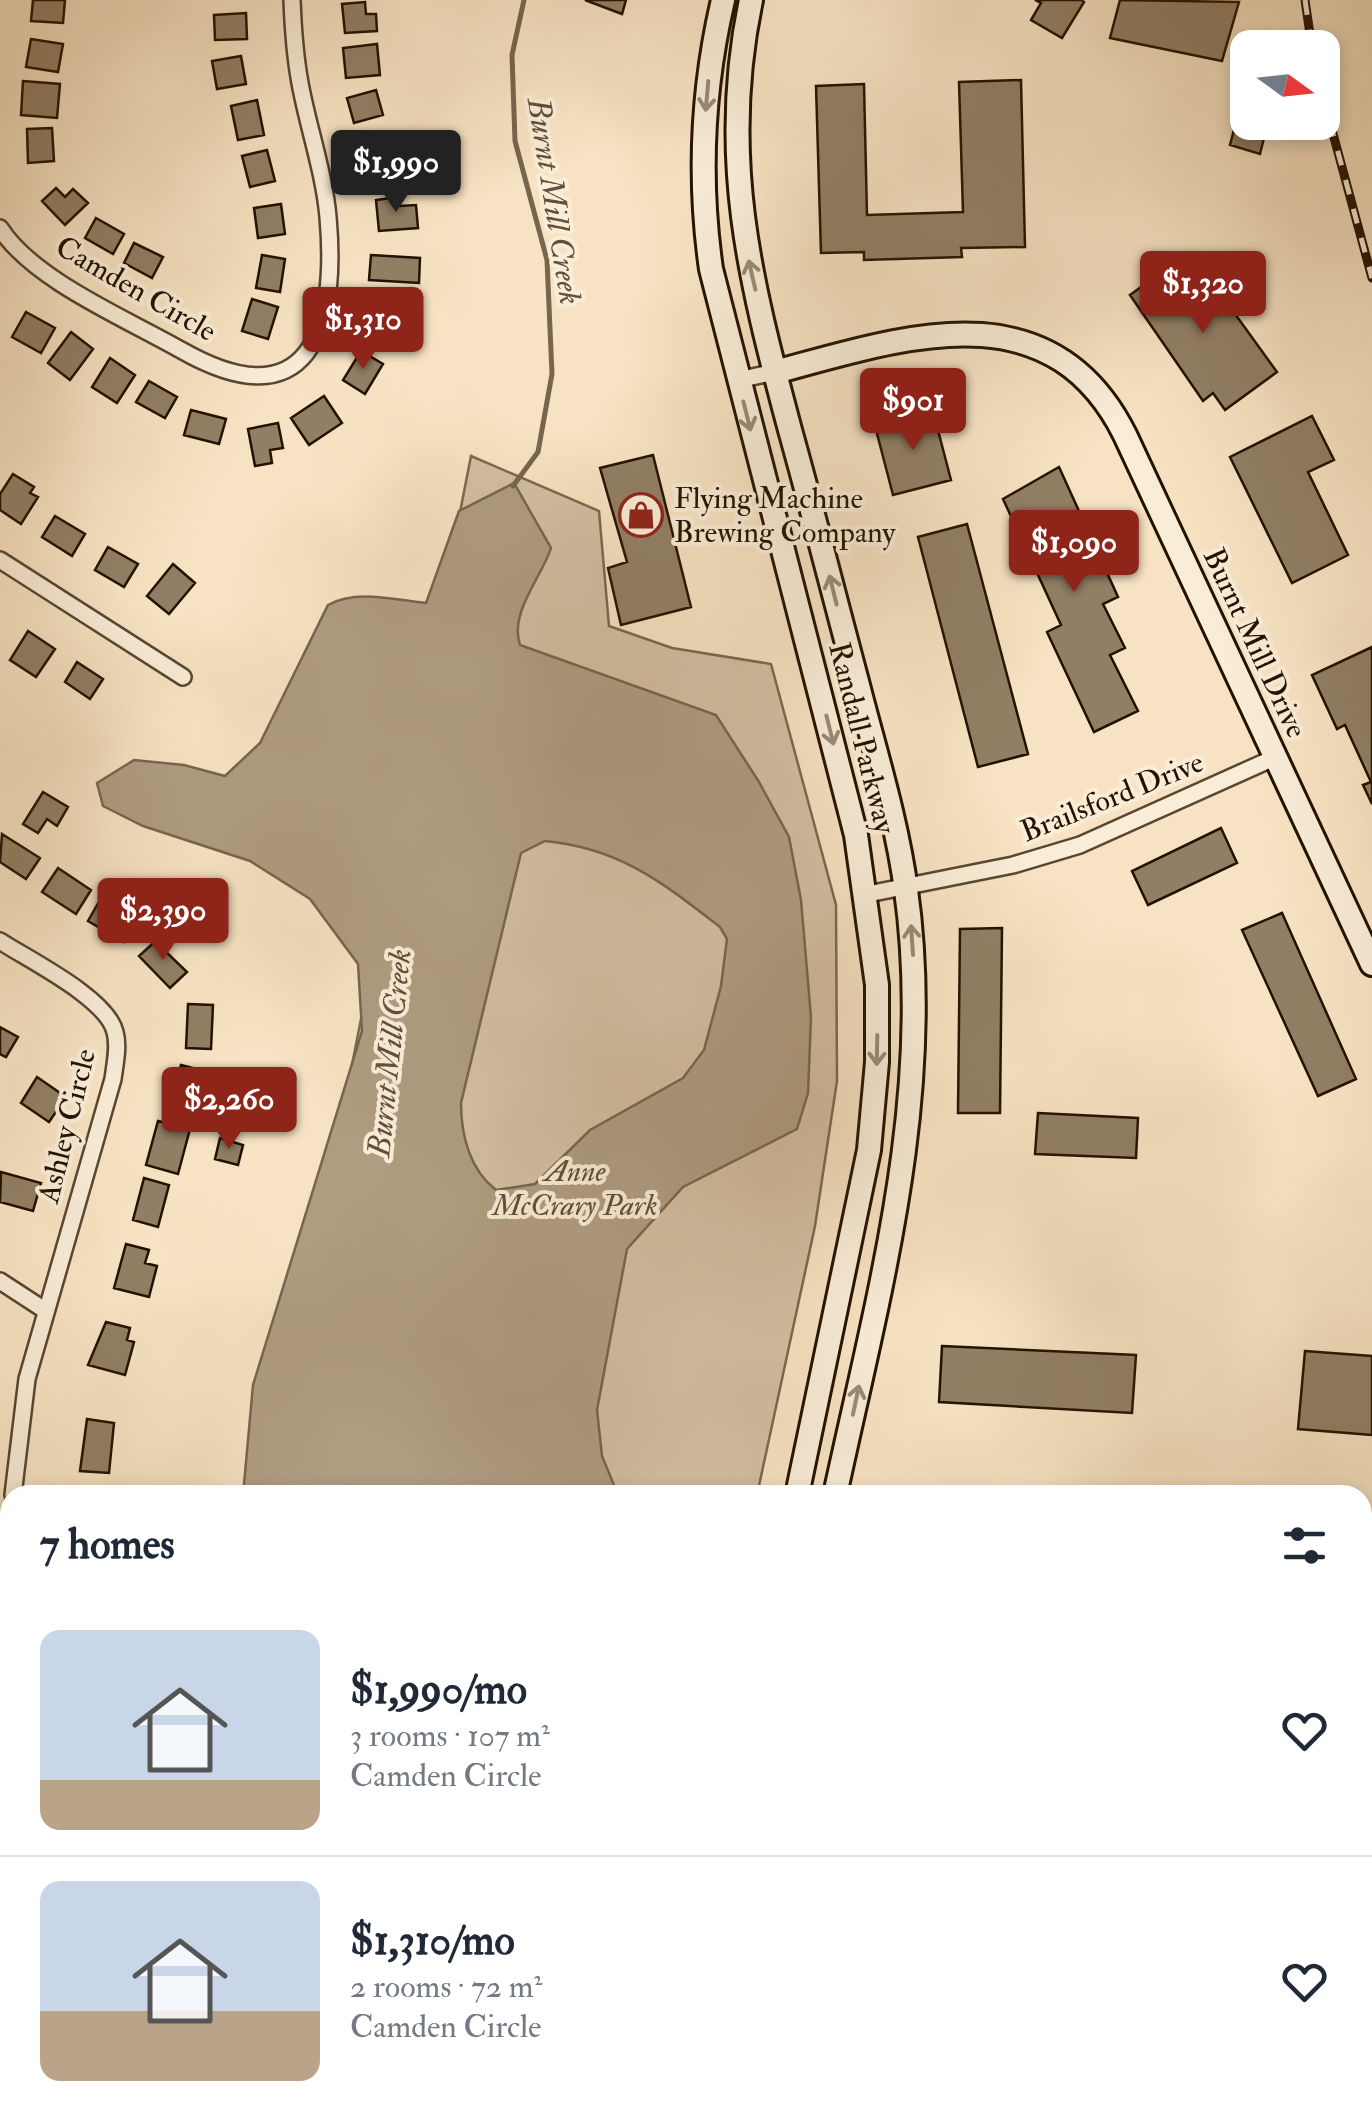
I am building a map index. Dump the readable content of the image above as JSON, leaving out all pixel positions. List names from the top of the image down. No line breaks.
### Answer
{"streets":{"main road":["Burnt Mill Drive","Randall Parkway"],"street":["Camden Circle","Brailsford Drive","Ashley Circle"]},"crossings":[["Burnt Mill Drive","Randall Parkway"],["Burnt Mill Drive","Brailsford Drive"],["Randall Parkway","Brailsford Drive"]],"water":["Burnt Mill Creek"],"parks":["Anne McCrary Park"],"places":{"shop":["Flying Machine Brewing Company"]},"north":"right","page":{"price":["$1,990","$1,320","$1,310","$901","$1,090","$2,390","$2,260"],"heading":"7 homes","list":[{"name":"$1,990/mo","note":"3 rooms · 107 m² · Camden Circle"},{"name":"$1,310/mo","note":"2 rooms · 72 m² · Camden Circle"}]}}
